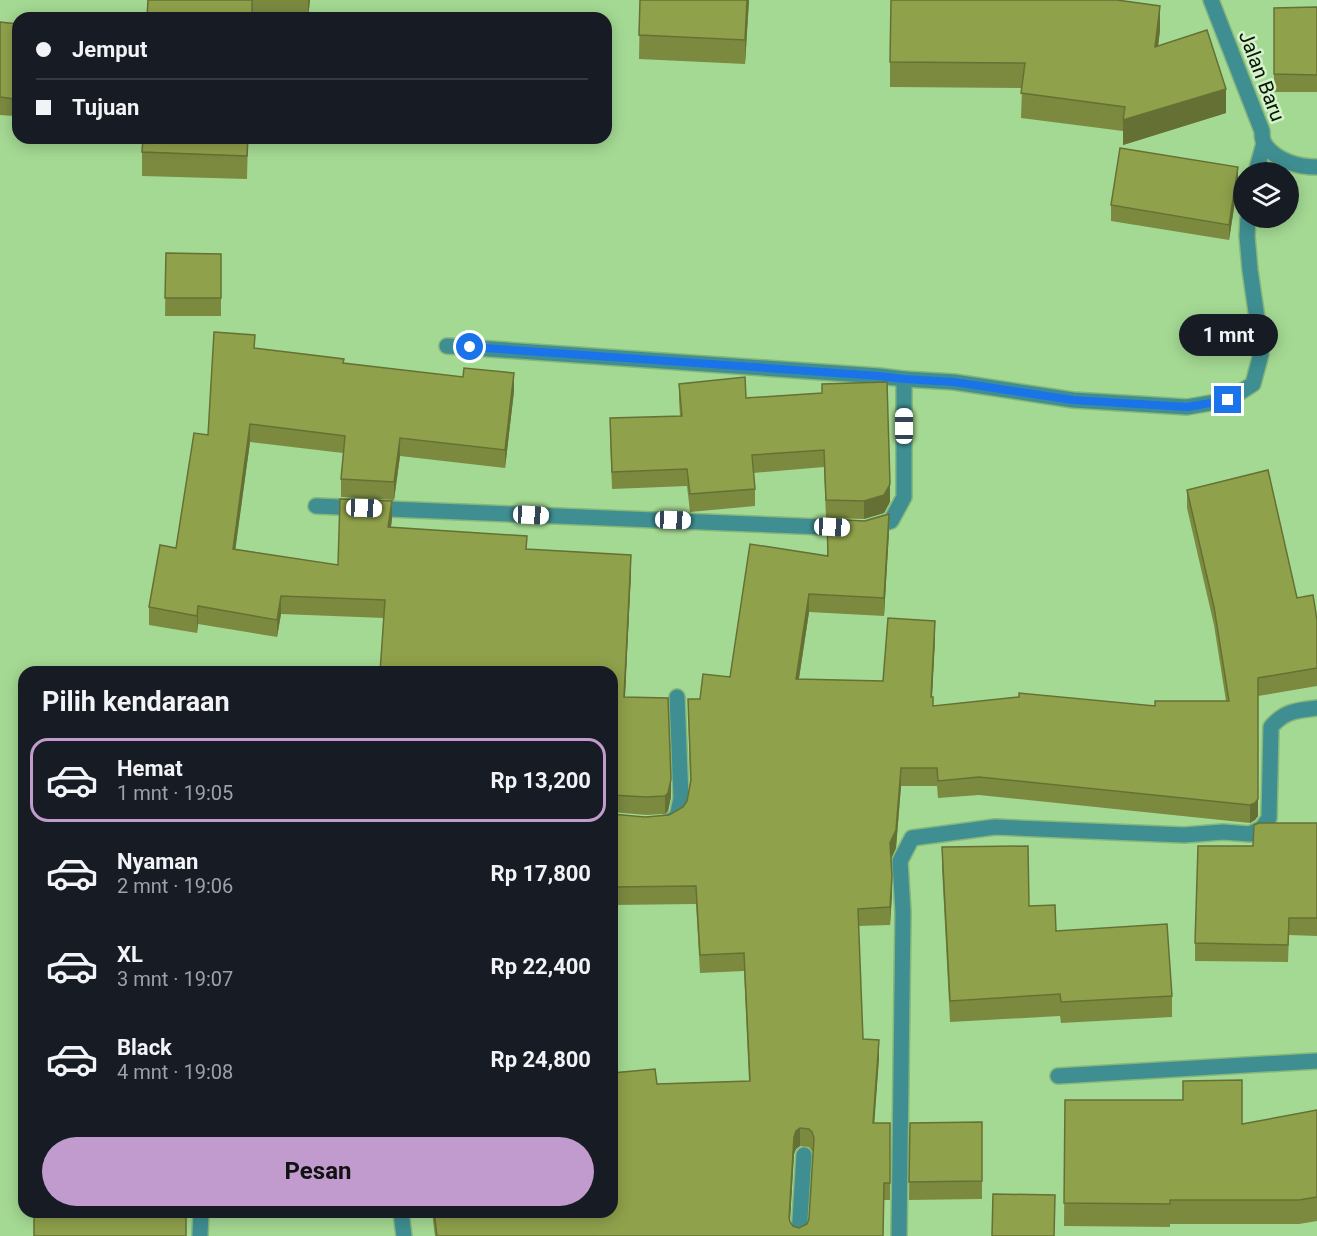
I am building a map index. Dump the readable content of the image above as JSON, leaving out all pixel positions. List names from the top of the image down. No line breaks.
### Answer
{"streets":{"street":["Jalan Baru"]},"page":{"banner":["Jemput","Tujuan"],"bubble":"1 mnt","heading":"Pilih kendaraan","list":[{"name":"Hemat","note":"1 mnt · 19:05","value":"Rp 13,200"},{"name":"Nyaman","note":"2 mnt · 19:06","value":"Rp 17,800"},{"name":"XL","note":"3 mnt · 19:07","value":"Rp 22,400"},{"name":"Black","note":"4 mnt · 19:08","value":"Rp 24,800"}],"buttons":"Pesan"}}
